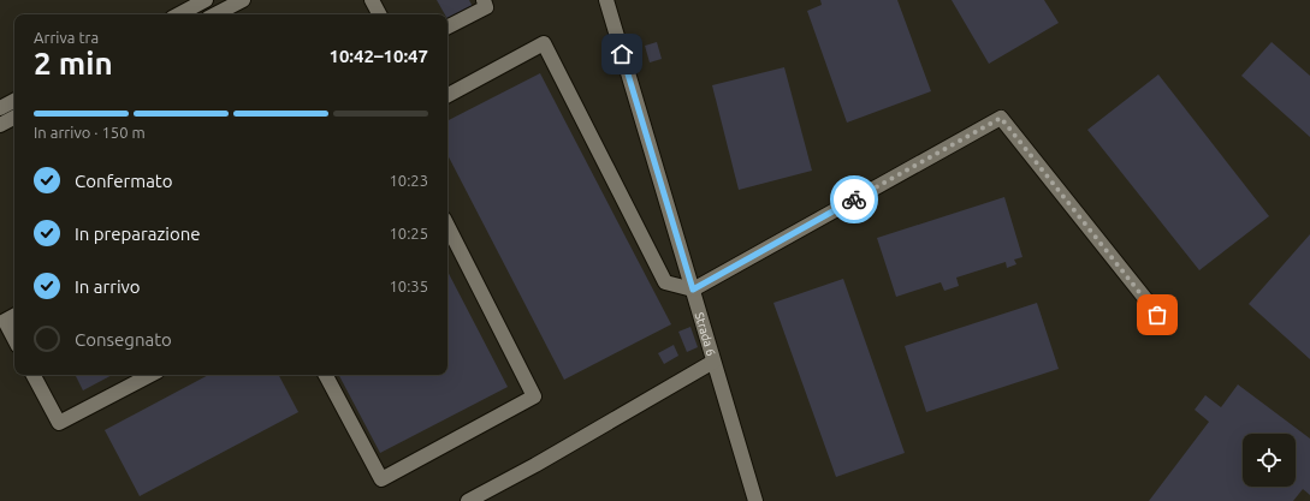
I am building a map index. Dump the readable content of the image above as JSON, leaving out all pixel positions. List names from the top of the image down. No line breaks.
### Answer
{"streets":{"street":["Strada 6"]},"page":{"heading":["2 min","Arriva tra","10:42–10:47"],"bar":"In arrivo · 150 m","list":[["Confermato","10:23"],["In preparazione","10:25"],["In arrivo","10:35"],"Consegnato"]}}
